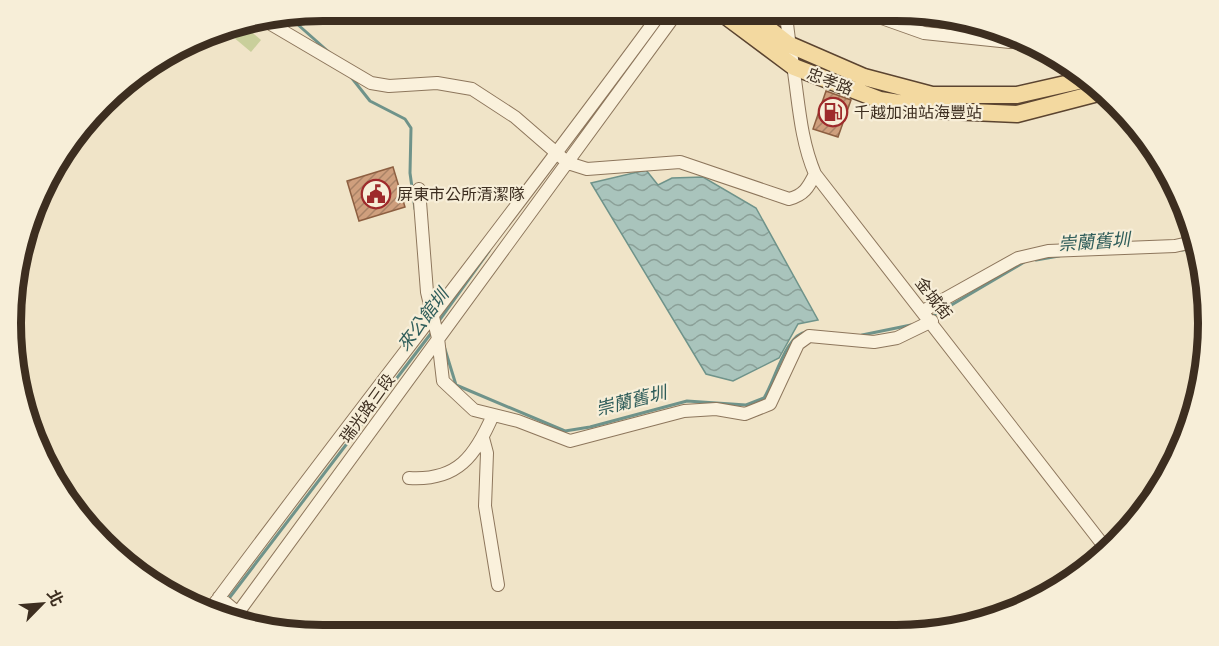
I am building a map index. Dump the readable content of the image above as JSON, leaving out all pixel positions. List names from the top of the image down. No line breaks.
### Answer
{"streets":{"main road":["忠孝路"],"street":["金城街","瑞光路三段"]},"crossings":[["忠孝路","金城街"]],"water":["崇蘭舊圳","來公館圳"],"places":{"fuel station":["千越加油站海豐站"],"public building":["屏東市公所清潔隊"]},"north":"top right"}
